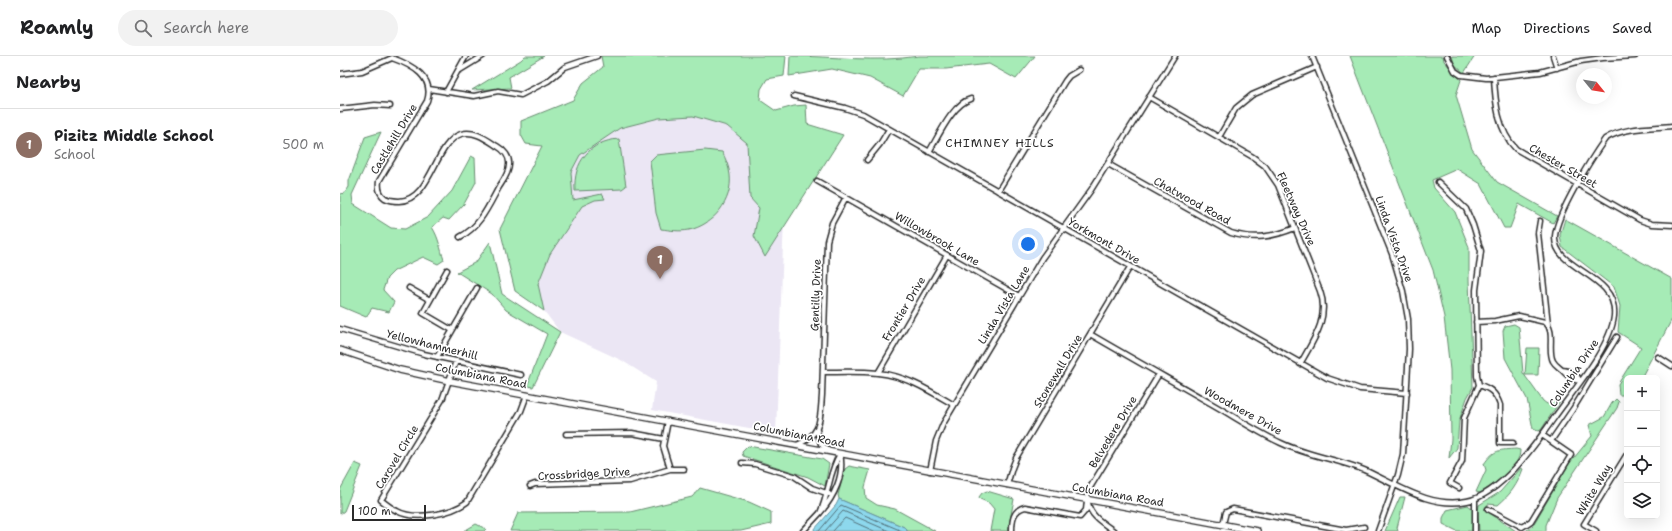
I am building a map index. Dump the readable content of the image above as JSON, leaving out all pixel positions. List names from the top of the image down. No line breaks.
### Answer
{"streets":{"main road":["Columbiana Road"],"street":["Castlehill Drive","Chester Street","Chatwood Road","Fleetway Drive","Willowbrook Lane","Linda Vista Drive","Yorkmont Drive","Gentilly Drive","Linda Vista Lane","Frontier Drive","Yellowhammerhill","Stonewall Drive","Columbia Drive","Woodmere Drive","Belvedere Drive","Carovel Circle","Crossbridge Drive","White Way"]},"crossings":[["Chester Street","Columbia Drive"],["Chatwood Road","Fleetway Drive"],["Chatwood Road","Linda Vista Lane"],["Fleetway Drive","Yorkmont Drive"],["Fleetway Drive","Linda Vista Lane"],["Willowbrook Lane","Gentilly Drive"],["Willowbrook Lane","Linda Vista Lane"],["Willowbrook Lane","Frontier Drive"],["Linda Vista Drive","Yorkmont Drive"],["Linda Vista Drive","Woodmere Drive"],["Yorkmont Drive","Linda Vista Lane"],["Yorkmont Drive","Stonewall Drive"],["Linda Vista Lane","Columbiana Road"],["Stonewall Drive","Columbiana Road"],["Stonewall Drive","Woodmere Drive"],["Columbia Drive","Woodmere Drive"],["Columbiana Road","Belvedere Drive"],["Columbiana Road","Carovel Circle"],["Woodmere Drive","Belvedere Drive"]],"districts":["CHIMNEY HILLS"],"scale_bar":"100 m","north":"bottom right","page":{"header":"Roamly","search":"Search here","nav":["Map","Directions","Saved"],"heading":"Nearby","list":[{"mark":"1","name":"Pizitz Middle School","note":"School","value":"500 m"}],"pins":"1","map_buttons":["+","−"],"scale":"100 m"}}
